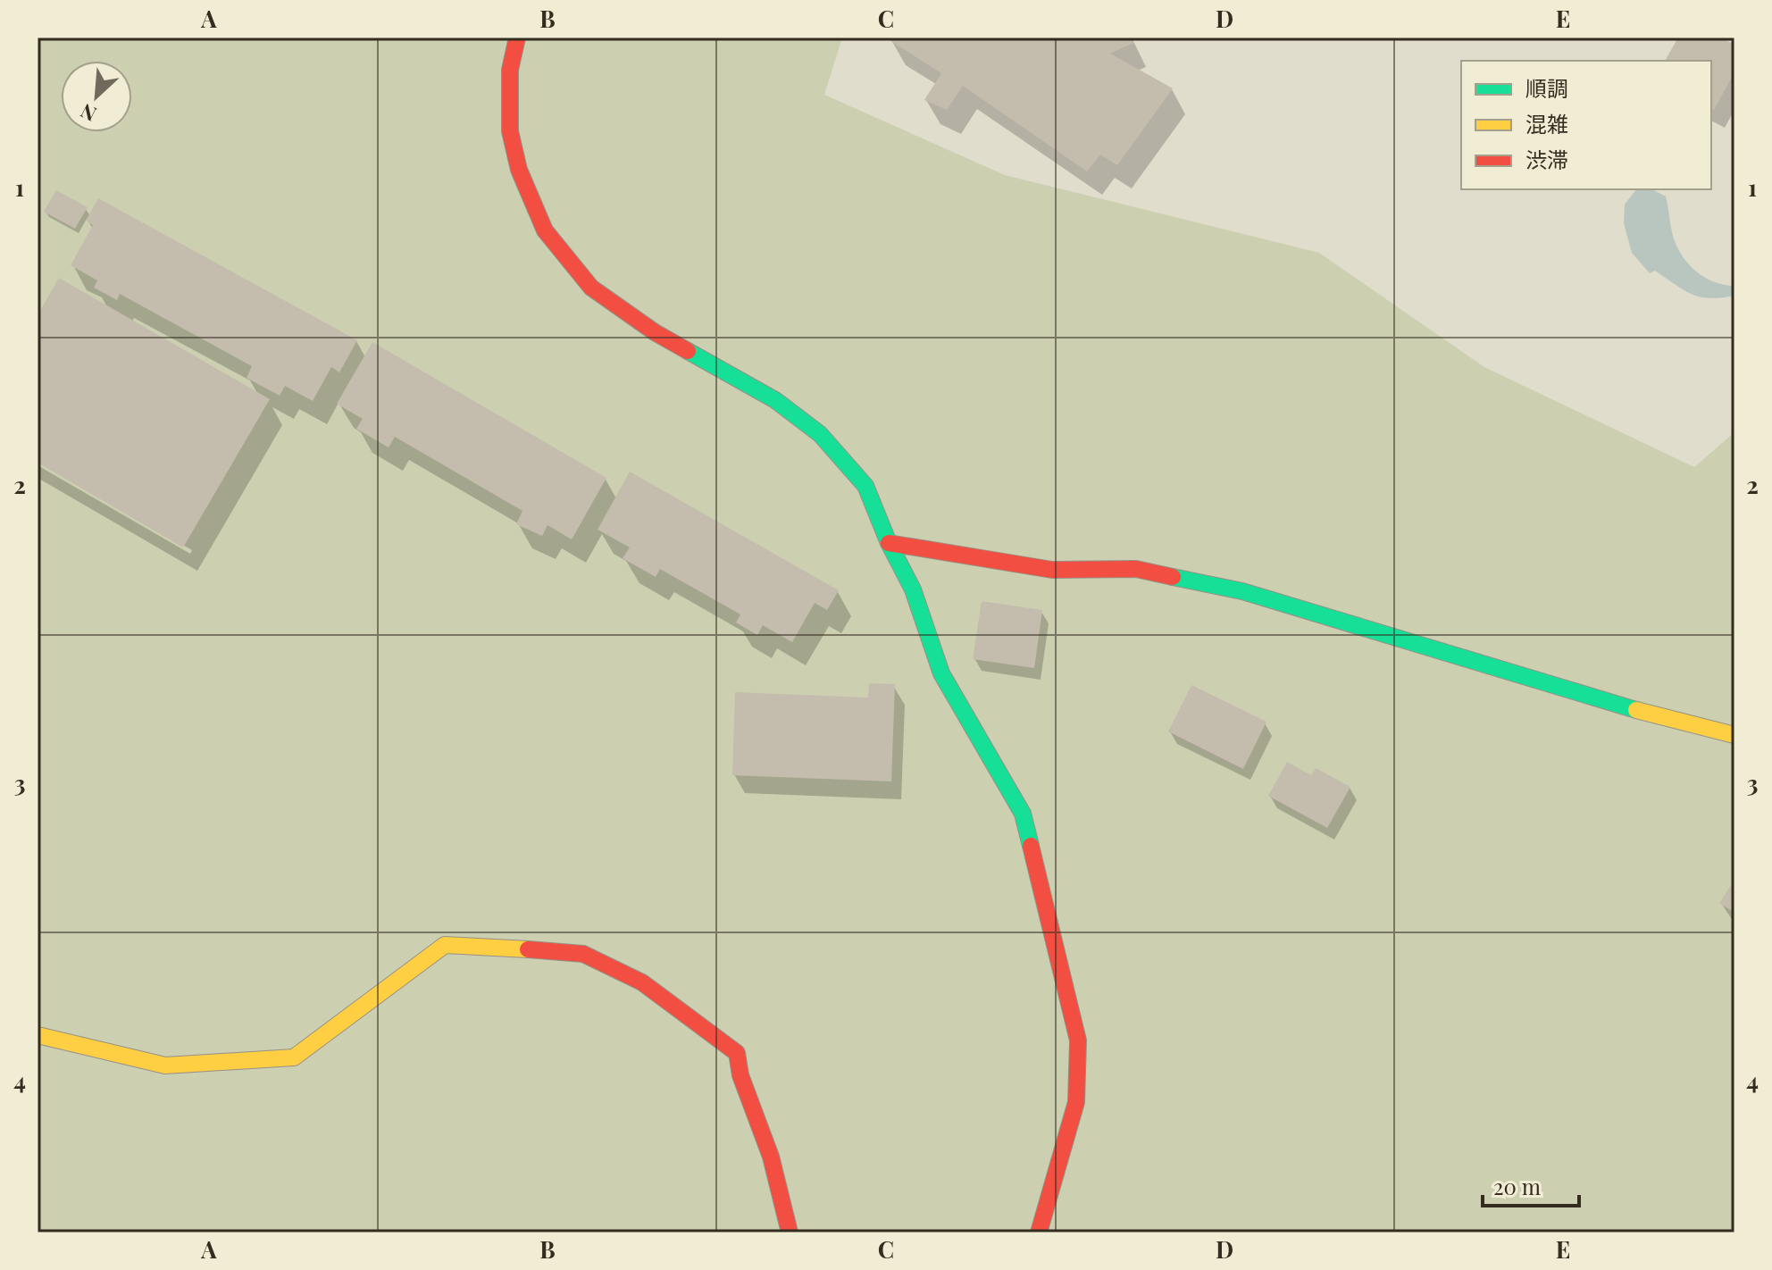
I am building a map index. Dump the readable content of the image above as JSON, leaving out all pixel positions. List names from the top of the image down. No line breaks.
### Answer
{"legend":["順調","混雑","渋滞"],"scale_bar":"20 m","north":"bottom left","grid":{"columns":["A","B","C","D","E"],"rows":["1","2","3","4"]}}
